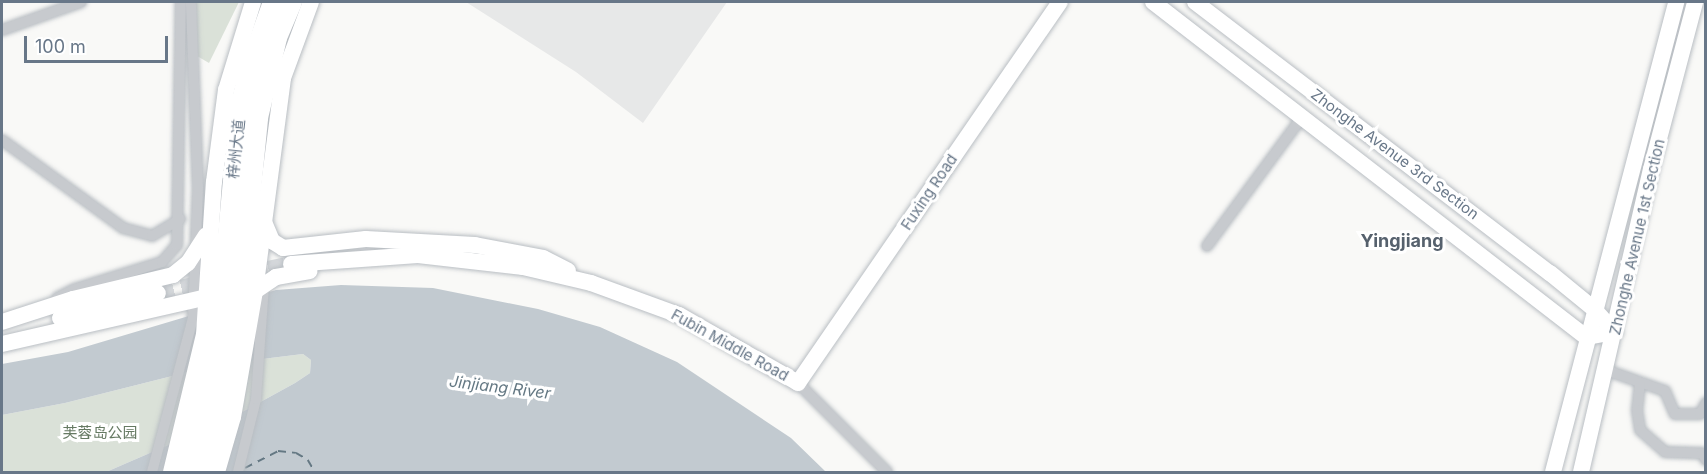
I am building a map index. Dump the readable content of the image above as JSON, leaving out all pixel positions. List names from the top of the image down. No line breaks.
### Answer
{"streets":{"highway":["梓州大道"],"main road":["Zhonghe Avenue 3rd Section","Fuxing Road","Zhonghe Avenue 1st Section","Fubin Middle Road"]},"crossings":[["梓州大道","Fubin Middle Road"],["Zhonghe Avenue 3rd Section","Zhonghe Avenue 1st Section"],["Fuxing Road","Fubin Middle Road"]],"districts":["Yingjiang"],"water":["Jinjiang River"],"parks":["芙蓉岛公园"],"scale_bar":"100 m"}
